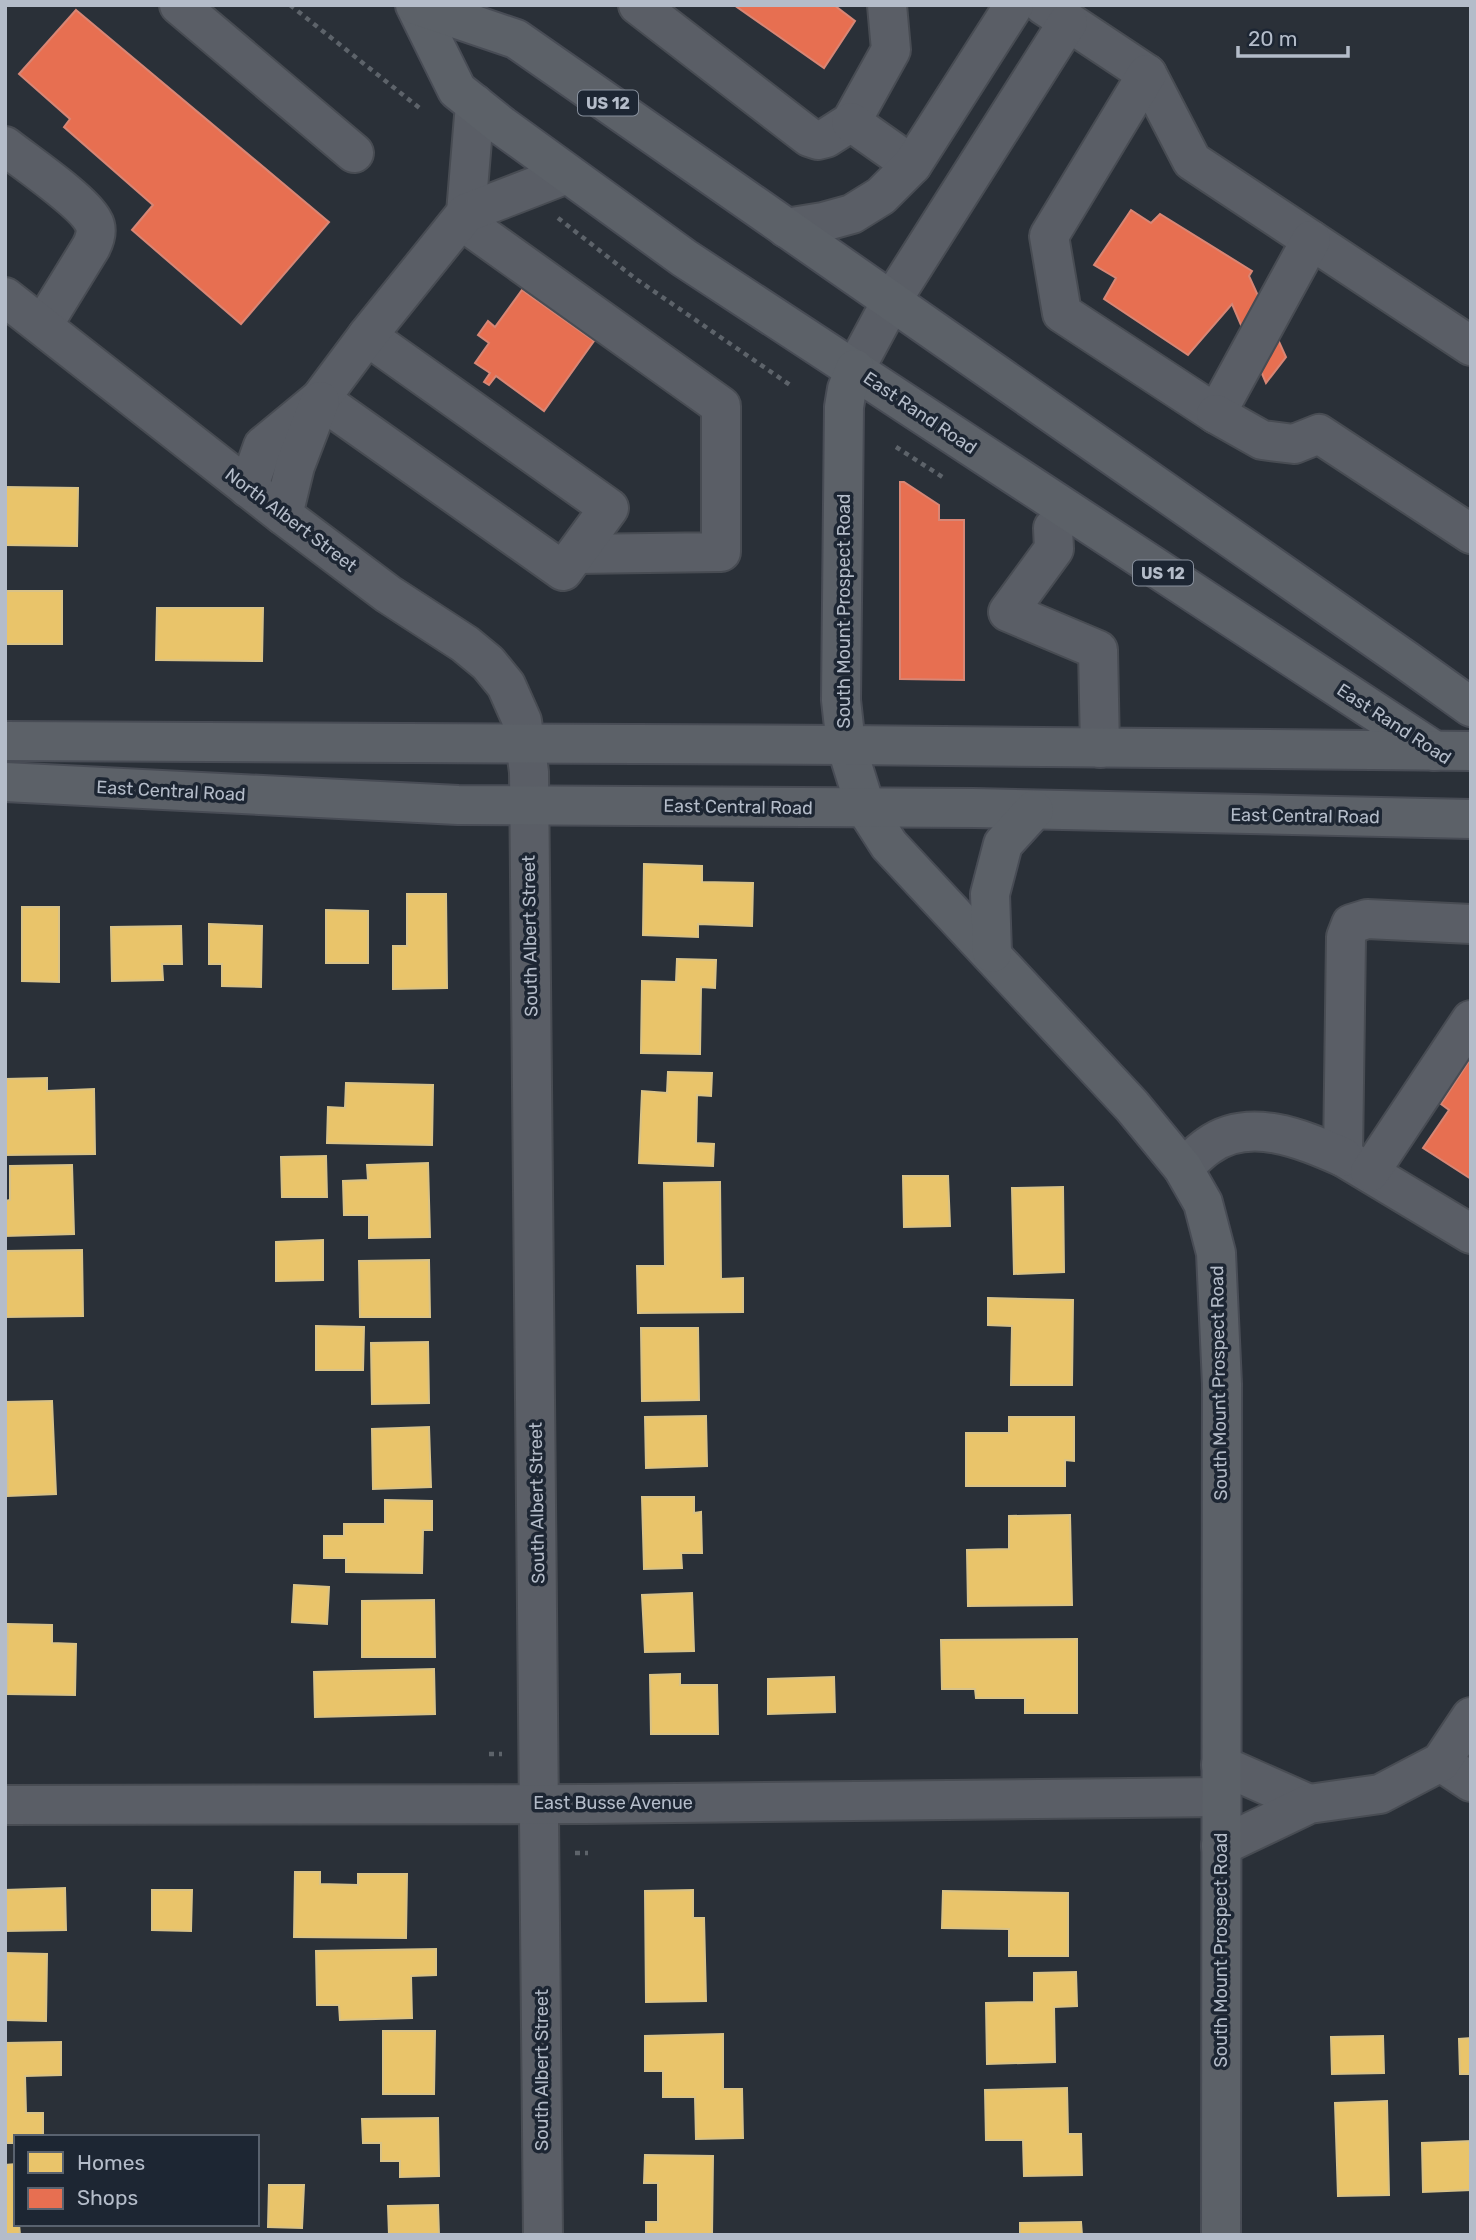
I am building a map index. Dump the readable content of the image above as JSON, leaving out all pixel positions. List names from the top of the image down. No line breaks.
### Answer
{"streets":{"main road":["US 12","East Rand Road","South Mount Prospect Road","East Central Road"],"street":["North Albert Street","South Albert Street","East Busse Avenue"]},"crossings":[["East Rand Road","South Mount Prospect Road"],["East Rand Road","East Central Road"],["North Albert Street","East Central Road"],["North Albert Street","South Albert Street"],["South Mount Prospect Road","East Central Road"],["South Mount Prospect Road","East Busse Avenue"],["East Central Road","South Albert Street"],["South Albert Street","East Busse Avenue"]],"legend":["Homes","Shops"],"scale_bar":"20 m"}
